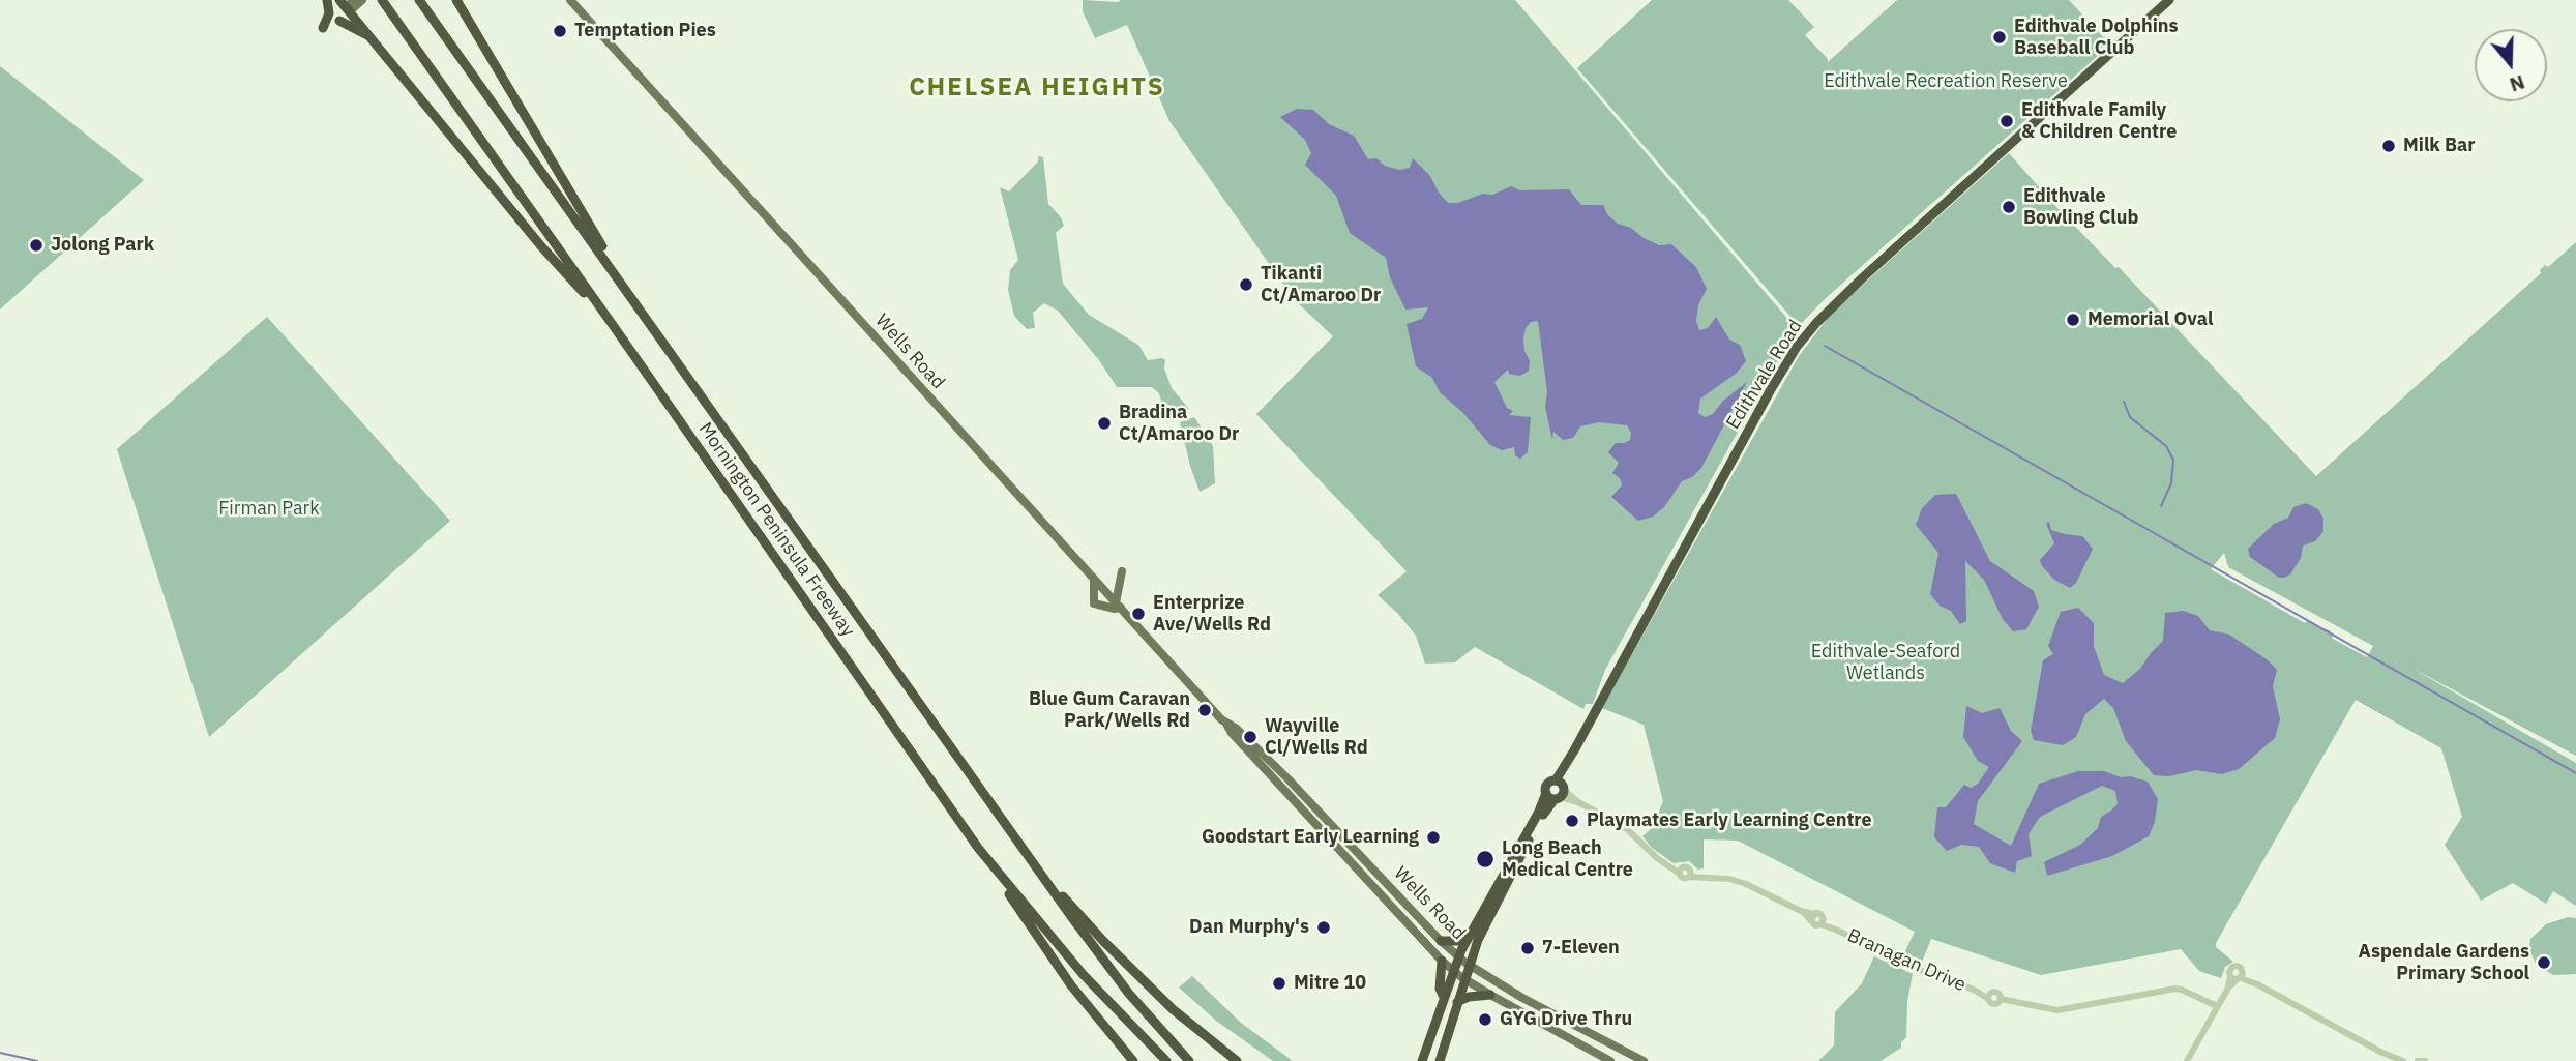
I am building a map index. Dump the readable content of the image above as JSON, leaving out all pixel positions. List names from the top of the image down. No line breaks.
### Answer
{"streets":{"highway":["Edithvale Road","Mornington Peninsula Freeway"],"main road":["Wells Road"],"street":["Branagan Drive"]},"crossings":[["Wells Road","Edithvale Road"],["Edithvale Road","Branagan Drive"]],"districts":["CHELSEA HEIGHTS"],"parks":["Edithvale Recreation Reserve","Firman Park","Edithvale-Seaford Wetlands"],"places":["Temptation Pies","Edithvale Dolphins Baseball Club","Edithvale Family & Children Centre","Milk Bar","Edithvale Bowling Club","Jolong Park","Tikanti Ct/Amaroo Dr","Memorial Oval","Bradina Ct/Amaroo Dr","Enterprize Ave/Wells Rd","Blue Gum Caravan Park/Wells Rd","Wayville Cl/Wells Rd","Playmates Early Learning Centre","Goodstart Early Learning","Long Beach Medical Centre","Dan Murphy's","7-Eleven","Aspendale Gardens Primary School","Mitre 10","GYG Drive Thru"],"north":"bottom"}
